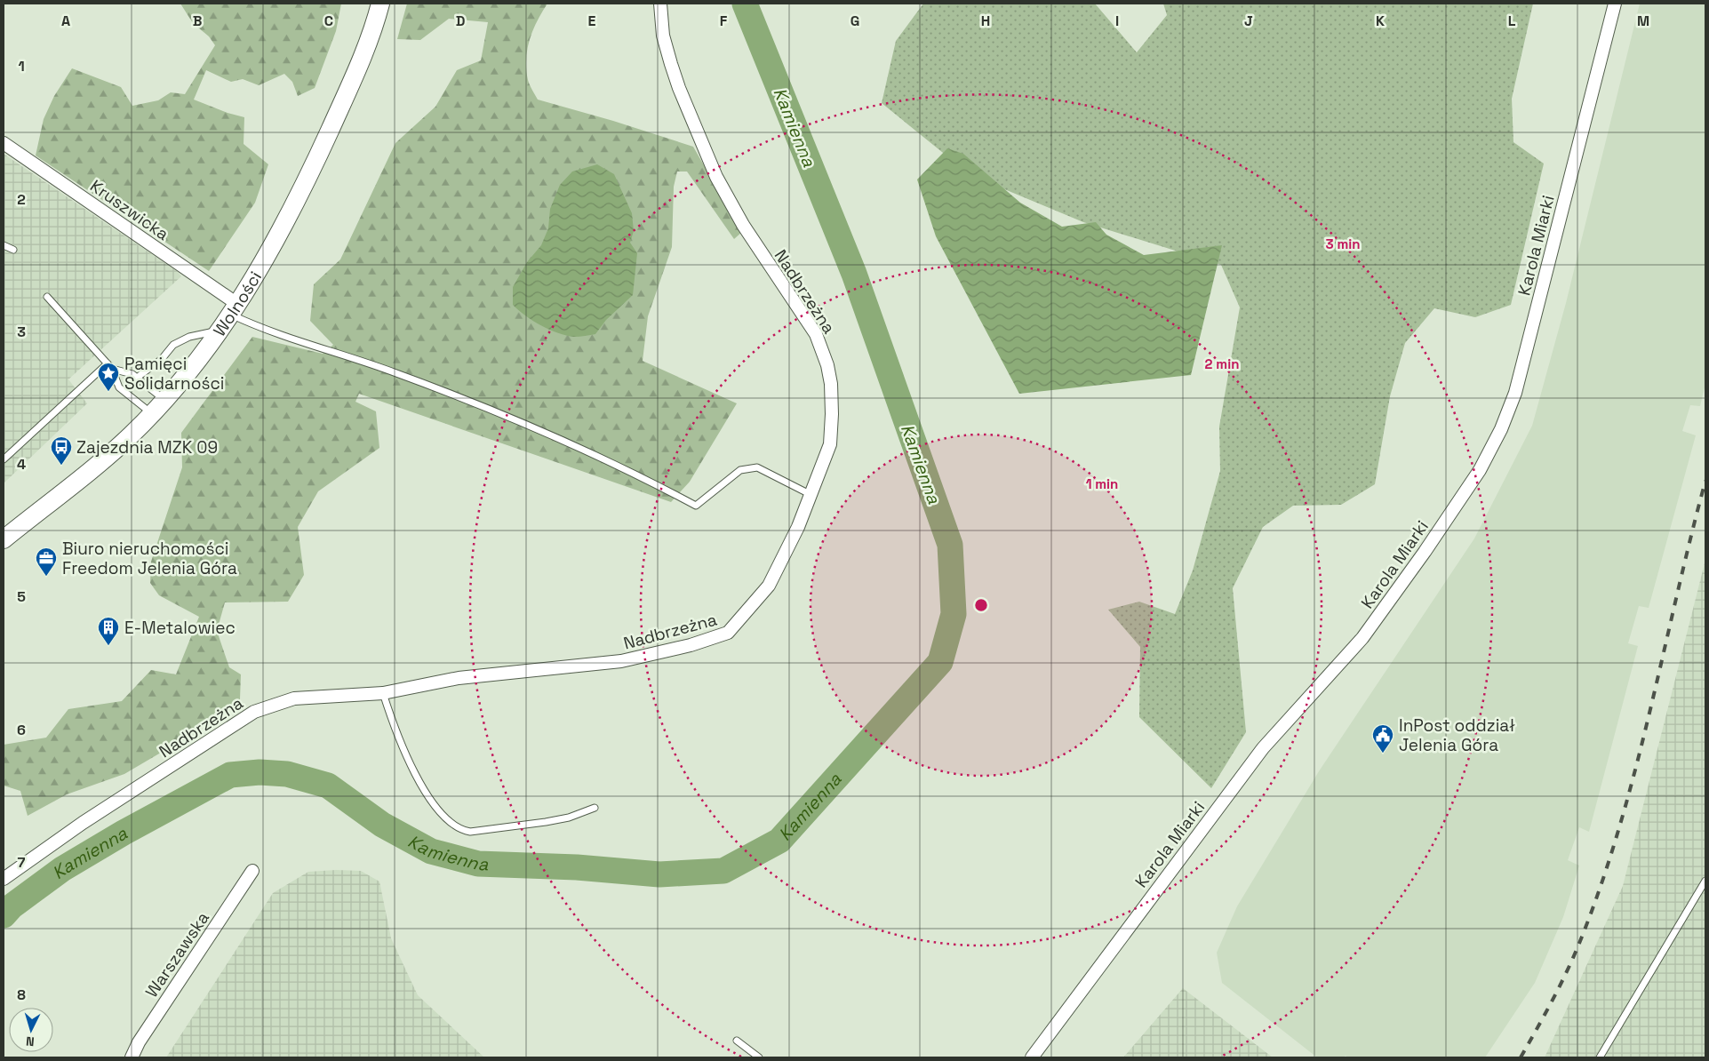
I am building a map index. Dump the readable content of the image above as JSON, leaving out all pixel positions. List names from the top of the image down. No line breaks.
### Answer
{"streets":{"street":["Kruszwicka","Karola Miarki","Nadbrzeżna","Wolności","Warszawska"]},"crossings":[["Kruszwicka","Wolności"]],"water":["Kamienna"],"places":{"place":["Pamięci Solidarności"],"bus stop":["Zajezdnia MZK 09"],"office":["Biuro nieruchomości Freedom Jelenia Góra"],"building":["E-Metalowiec"],"public building":["InPost oddział Jelenia Góra"]},"north":"bottom","grid":{"columns":["A","B","C","D","E","F","G","H","I","J","K","L","M"],"rows":["1","2","3","4","5","6","7","8"]},"rings":["3 min","2 min","1 min"]}
